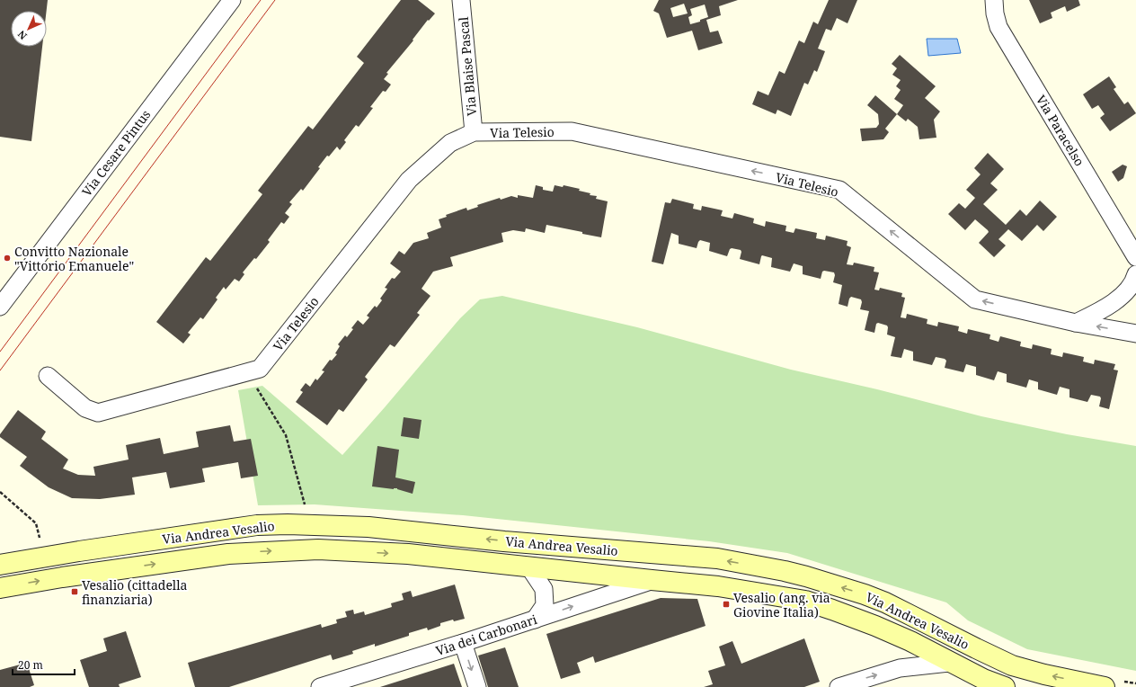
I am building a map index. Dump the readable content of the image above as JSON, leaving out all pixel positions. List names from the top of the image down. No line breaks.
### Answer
{"streets":{"main road":["Via Andrea Vesalio"],"street":["Via Blaise Pascal","Via Paracelso","Via Telesio","Via Cesare Pintus","Via dei Carbonari"]},"crossings":[["Via Blaise Pascal","Via Telesio"],["Via Andrea Vesalio","Via dei Carbonari"]],"one_way":["Via Telesio","Via dei Carbonari"],"places":{"other":["Convitto Nazionale \"Vittorio Emanuele\""],"transit":["Vesalio (cittadella finanziaria)","Vesalio (ang. via Giovine Italia)"]},"scale_bar":"20 m","north":"bottom left"}
